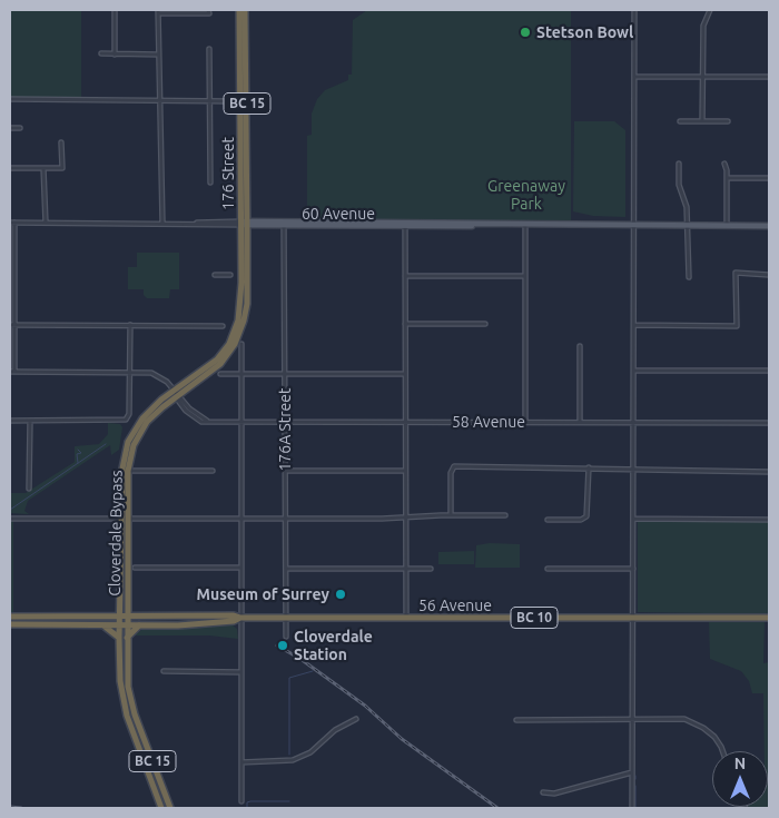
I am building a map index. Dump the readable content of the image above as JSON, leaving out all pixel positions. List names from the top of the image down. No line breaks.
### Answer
{"streets":{"highway":["BC 15","176 Street","Cloverdale Bypass","56 Avenue","BC 10"],"main road":["60 Avenue"],"street":["58 Avenue","176A Street"]},"crossings":[["BC 15","176 Street"],["BC 15","60 Avenue"],["BC 15","Cloverdale Bypass"],["176 Street","60 Avenue"],["176 Street","Cloverdale Bypass"],["60 Avenue","176A Street"],["60 Avenue","Cloverdale Bypass"],["58 Avenue","176A Street"],["58 Avenue","Cloverdale Bypass"],["176A Street","56 Avenue"],["Cloverdale Bypass","56 Avenue"]],"parks":["Greenaway Park"],"places":["Stetson Bowl","Museum of Surrey","Cloverdale Station"],"north":"top"}
